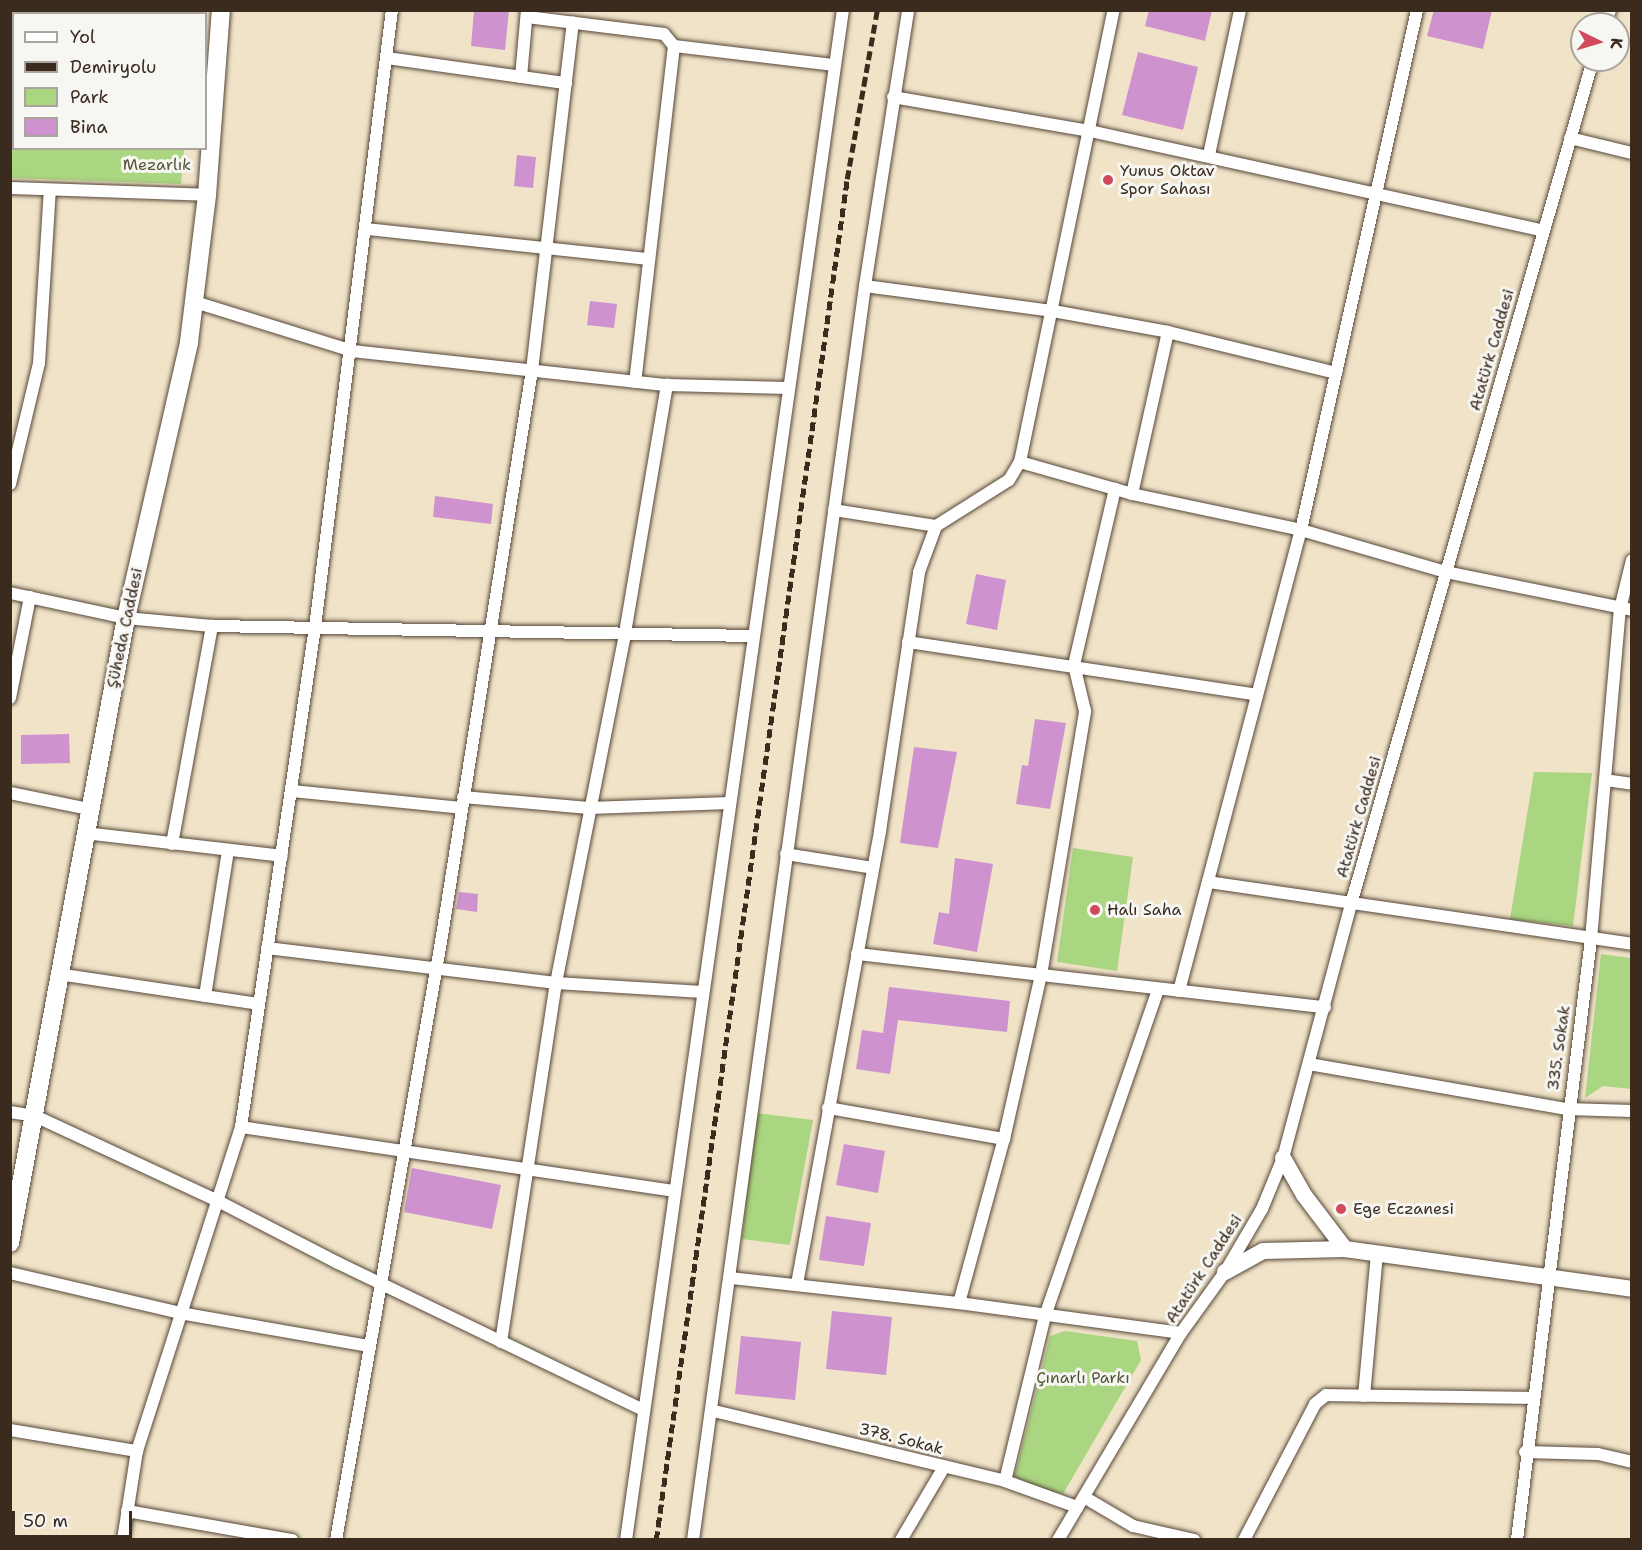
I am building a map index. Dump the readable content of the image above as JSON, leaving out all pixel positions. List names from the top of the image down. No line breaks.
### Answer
{"streets":{"main road":["Şüheda Caddesi"],"street":["Atatürk Caddesi","335. Sokak","378. Sokak"]},"crossings":[["Atatürk Caddesi","378. Sokak"]],"parks":["Mezarlık","Çınarlı Parkı"],"places":["Yunus Oktav Spor Sahası","Halı Saha","Ege Eczanesi"],"legend":["Yol","Demiryolu","Park","Bina"],"scale_bar":"50 m","north":"right"}
